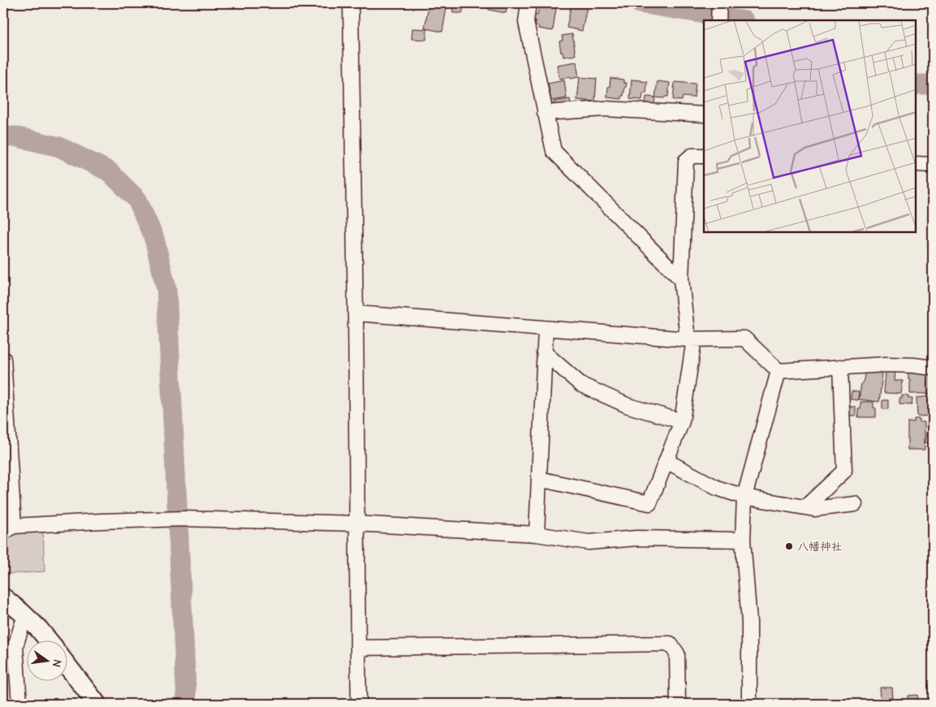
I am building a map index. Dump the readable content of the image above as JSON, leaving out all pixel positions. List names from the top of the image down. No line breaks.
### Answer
{"places":["八幡神社"],"north":"right"}
